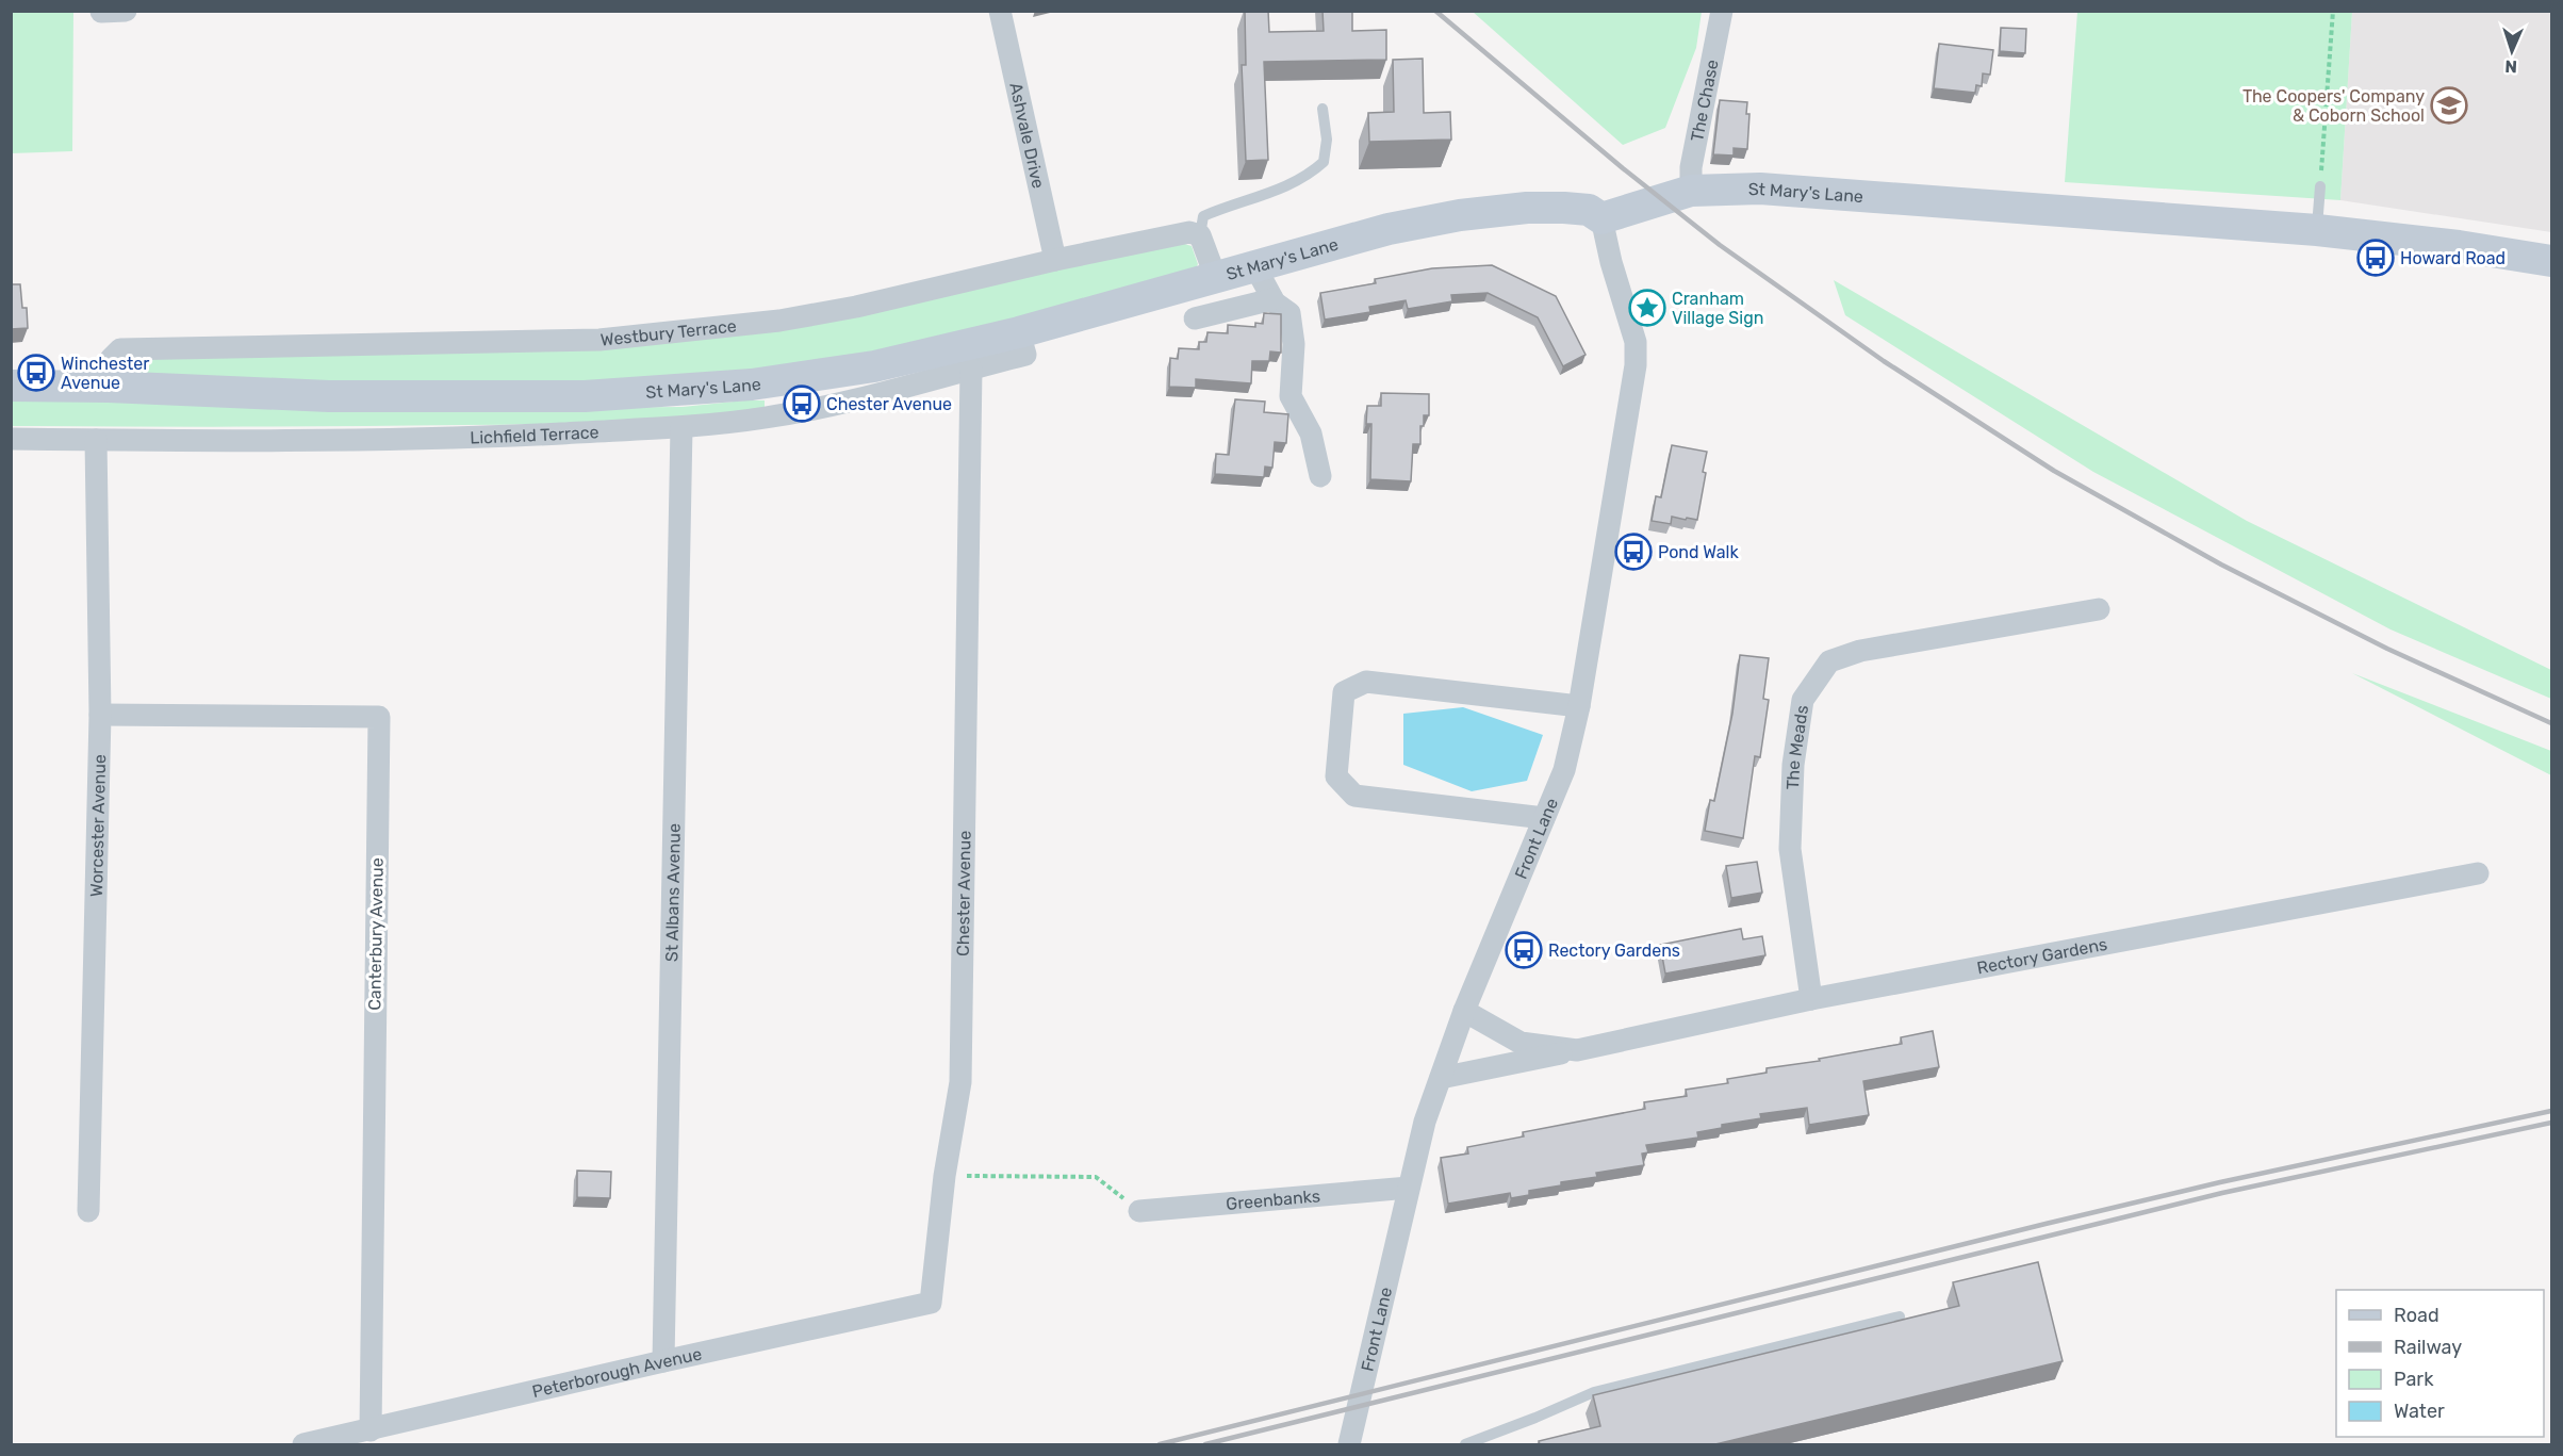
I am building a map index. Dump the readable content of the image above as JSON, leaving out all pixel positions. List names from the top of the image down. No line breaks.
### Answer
{"streets":{"main road":["St Mary's Lane"],"street":["The Chase","Ashvale Drive","Westbury Terrace","Lichfield Terrace","The Meads","Worcester Avenue","Front Lane","St Albans Avenue","Chester Avenue","Canterbury Avenue","Rectory Gardens","Greenbanks","Peterborough Avenue"]},"crossings":[["The Chase","St Mary's Lane"],["Ashvale Drive","Westbury Terrace"],["St Mary's Lane","Westbury Terrace"],["St Mary's Lane","Lichfield Terrace"],["St Mary's Lane","Front Lane"],["Lichfield Terrace","Worcester Avenue"],["Lichfield Terrace","St Albans Avenue"],["Lichfield Terrace","Chester Avenue"],["The Meads","Rectory Gardens"],["Worcester Avenue","Canterbury Avenue"],["Front Lane","Rectory Gardens"],["Front Lane","Greenbanks"],["St Albans Avenue","Peterborough Avenue"],["Chester Avenue","Peterborough Avenue"],["Canterbury Avenue","Peterborough Avenue"]],"places":{"school or university":["The Coopers' Company & Coborn School"],"bus stop":["Howard Road","Winchester Avenue","Chester Avenue","Pond Walk","Rectory Gardens"],"place":["Cranham Village Sign"]},"legend":["Road","Railway","Park","Water"],"north":"bottom"}
